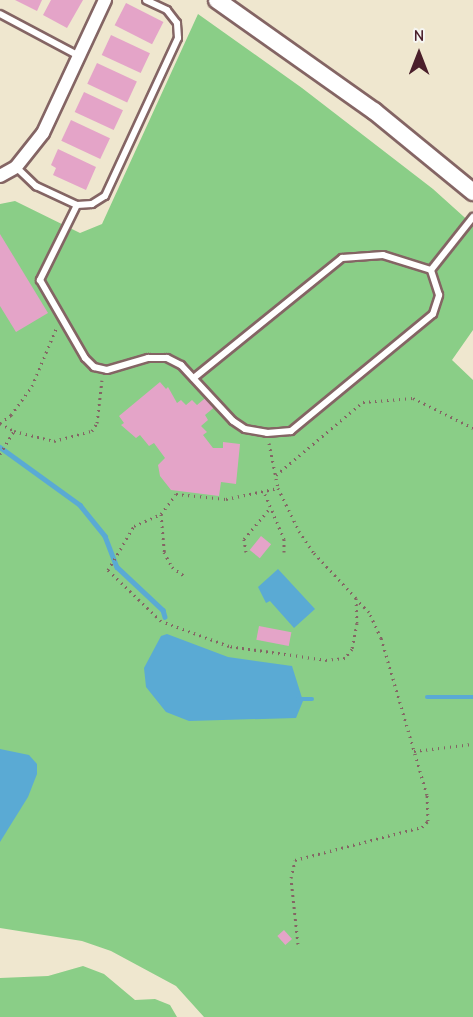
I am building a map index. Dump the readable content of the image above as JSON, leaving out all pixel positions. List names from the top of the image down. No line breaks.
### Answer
{"north":"top"}
